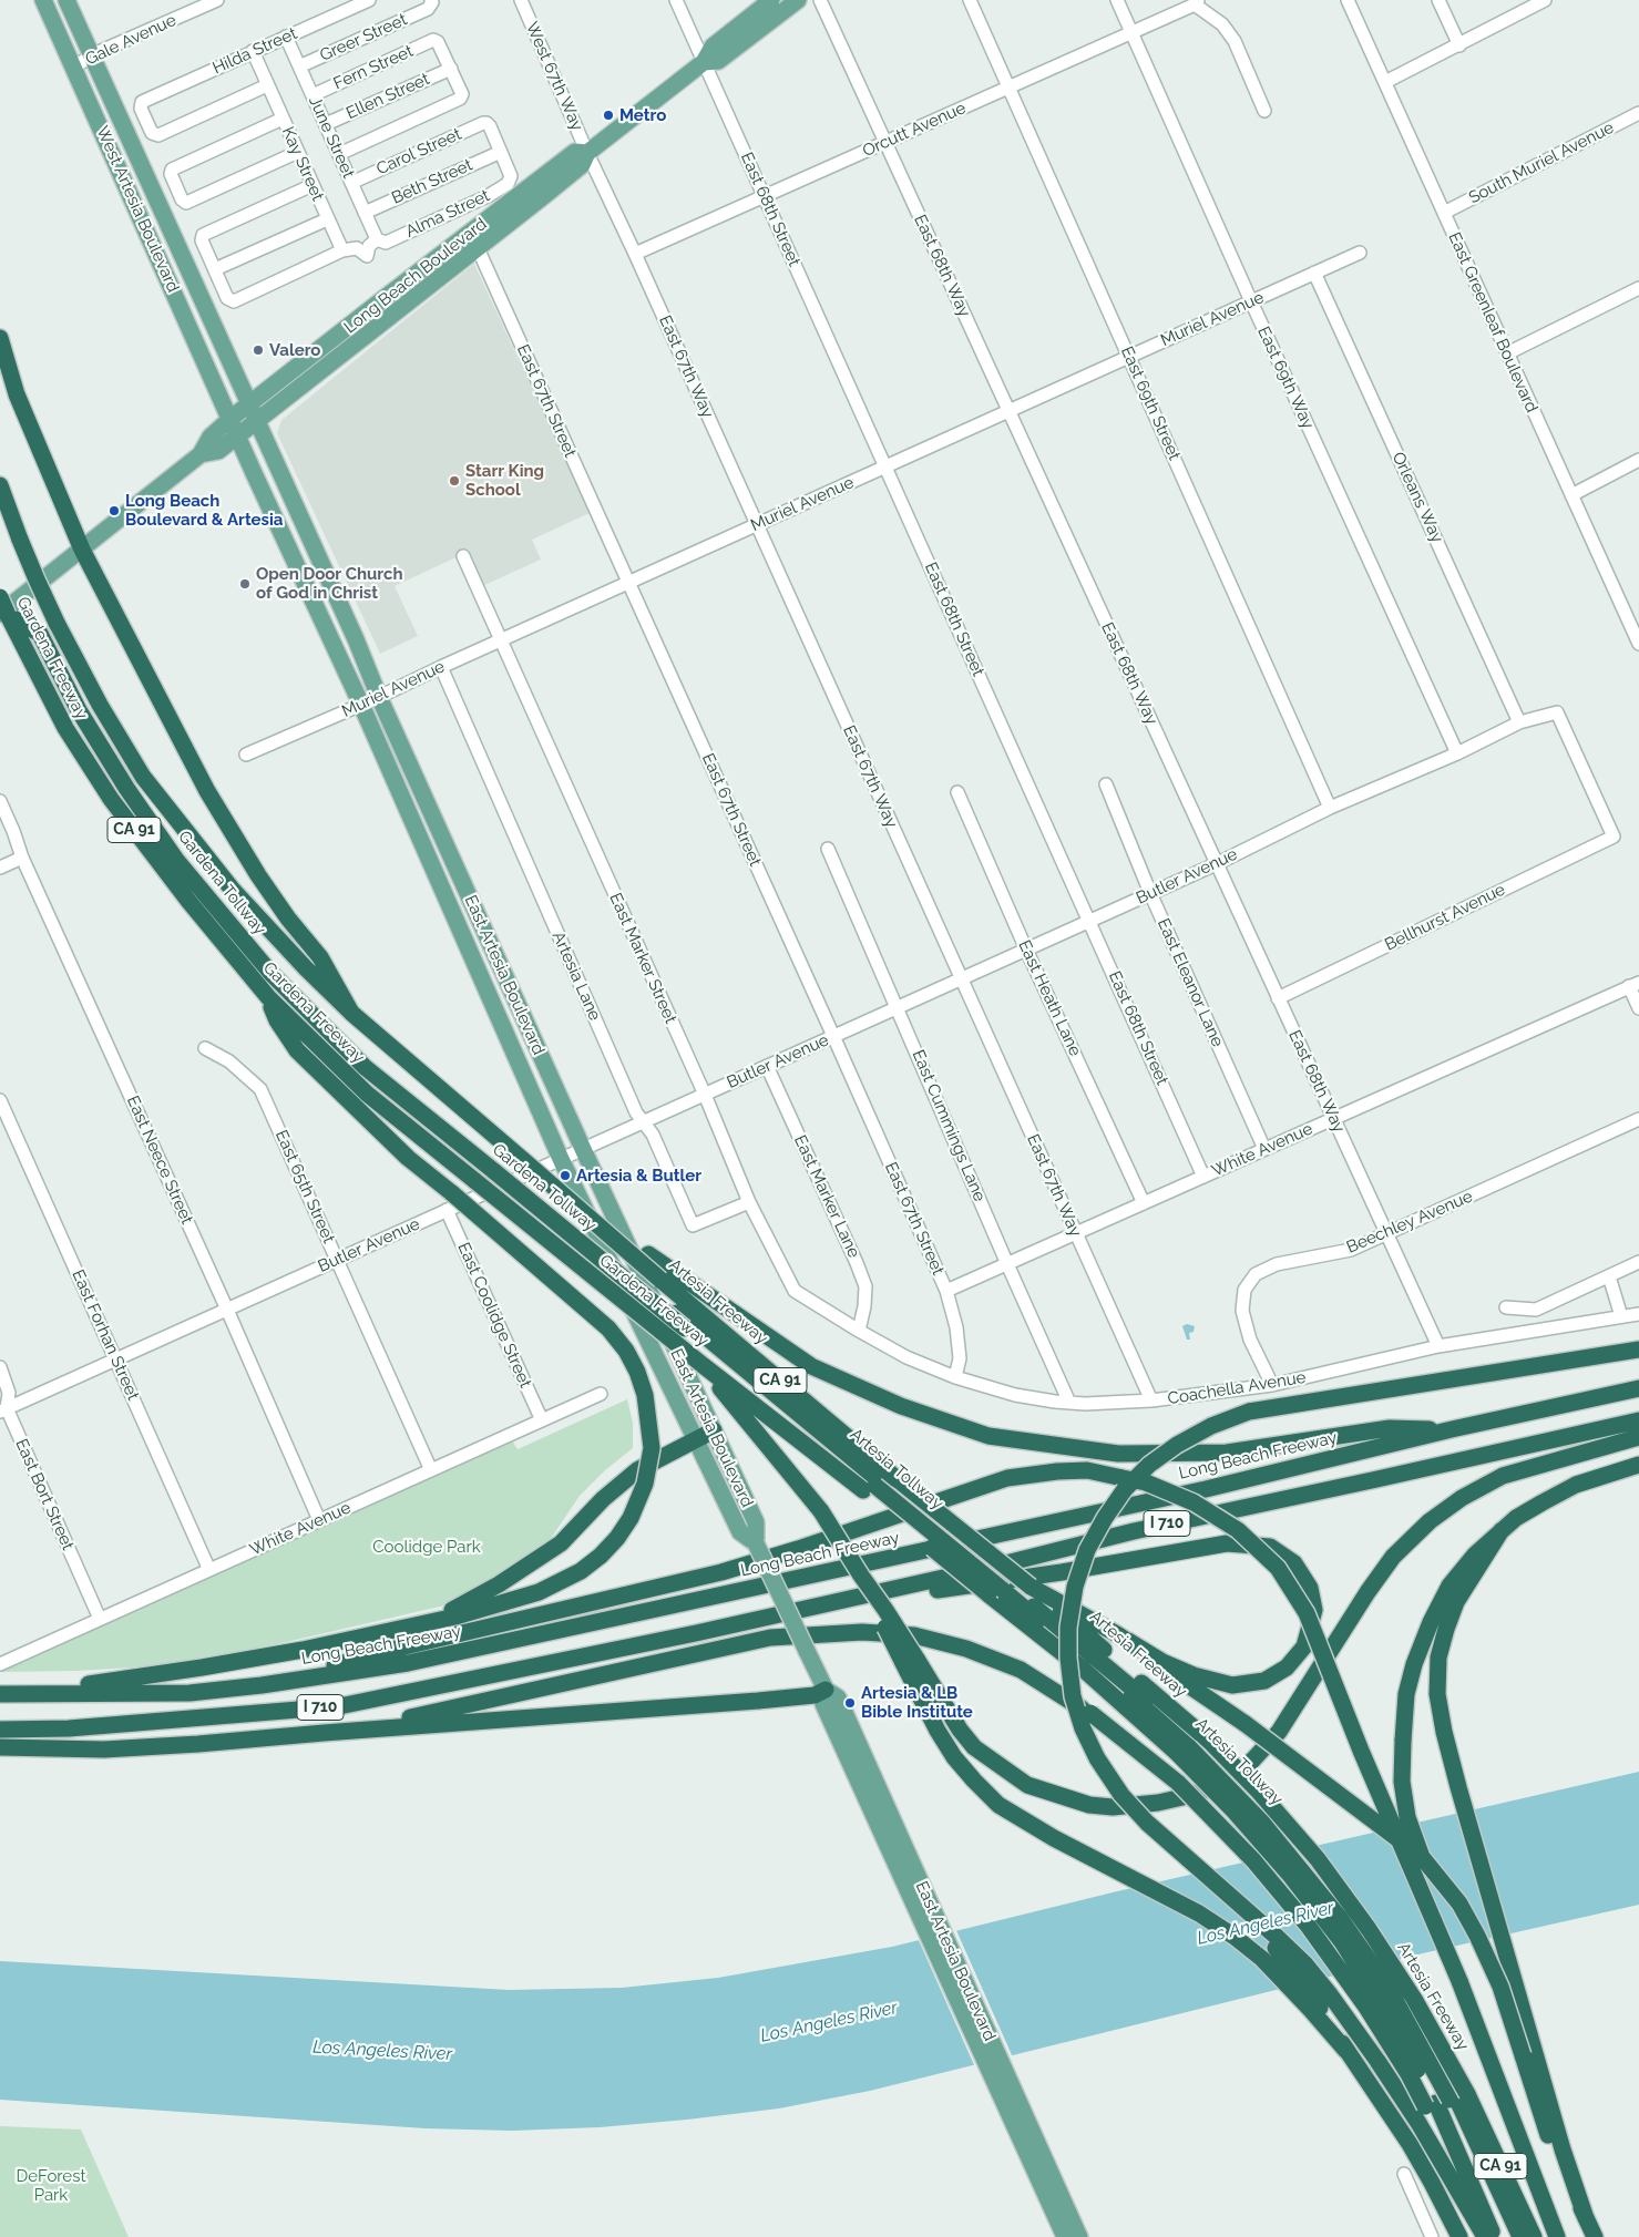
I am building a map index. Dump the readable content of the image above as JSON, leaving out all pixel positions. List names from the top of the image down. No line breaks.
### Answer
{"streets":{"highway":["Gardena Freeway","CA 91","Gardena Tollway","Artesia Freeway","Long Beach Freeway","Artesia Tollway","I 710"],"main road":["West Artesia Boulevard","Long Beach Boulevard","East Artesia Boulevard"],"street":["Greer Street","Gale Avenue","Hilda Street","Fern Street","West 67th Way","Ellen Street","Orcutt Avenue","June Street","Carol Street","South Muriel Avenue","Kay Street","Beth Street","East 68th Street","Alma Street","East 68th Way","Muriel Avenue","East Greenleaf Boulevard","East 67th Way","East 69th Way","East 67th Street","East 69th Street","Orleans Way","Butler Avenue","Bellhurst Avenue","East Marker Street","Artesia Lane","East Eleanor Lane","East Heath Lane","East Cummings Lane","White Avenue","East Neece Street","East 65th Street","East Marker Lane","Beechley Avenue","East Coolidge Street","East Forhan Street","Coachella Avenue","East Bort Street"]},"crossings":[["Greer Street","June Street"],["Gale Avenue","West Artesia Boulevard"],["Hilda Street","June Street"],["Hilda Street","Kay Street"],["Fern Street","Ellen Street"],["Fern Street","June Street"],["West 67th Way","Long Beach Boulevard"],["West 67th Way","East 67th Way"],["Ellen Street","June Street"],["Orcutt Avenue","East 68th Street"],["Orcutt Avenue","East 68th Way"],["Orcutt Avenue","East 67th Way"],["Orcutt Avenue","East 69th Way"],["Orcutt Avenue","East 69th Street"],["June Street","Carol Street"],["June Street","Beth Street"],["June Street","Alma Street"],["Carol Street","Beth Street"],["Carol Street","Alma Street"],["South Muriel Avenue","East Greenleaf Boulevard"],["Beth Street","Alma Street"],["West Artesia Boulevard","Long Beach Boulevard"],["West Artesia Boulevard","East Artesia Boulevard"],["East 68th Street","Long Beach Boulevard"],["East 68th Street","Muriel Avenue"],["East 68th Street","Butler Avenue"],["East 68th Street","White Avenue"],["East 68th Way","Muriel Avenue"],["East 68th Way","Butler Avenue"],["East 68th Way","Bellhurst Avenue"],["East 68th Way","White Avenue"],["East 68th Way","Beechley Avenue"],["East 68th Way","Coachella Avenue"],["Long Beach Boulevard","East 67th Way"],["Long Beach Boulevard","East 67th Street"],["Long Beach Boulevard","Gardena Freeway"],["Long Beach Boulevard","Gardena Tollway"],["Long Beach Boulevard","East Artesia Boulevard"],["Muriel Avenue","East 67th Way"],["Muriel Avenue","East 69th Way"],["Muriel Avenue","East 67th Street"],["Muriel Avenue","East 69th Street"],["Muriel Avenue","Orleans Way"],["Muriel Avenue","East Marker Street"],["Muriel Avenue","East Artesia Boulevard"],["Muriel Avenue","Artesia Lane"],["East 67th Way","Butler Avenue"],["East 67th Way","White Avenue"],["East 67th Way","Coachella Avenue"],["East 69th Way","Butler Avenue"],["East 67th Street","Butler Avenue"],["East 67th Street","White Avenue"],["East 67th Street","Coachella Avenue"],["East 69th Street","Butler Avenue"],["Orleans Way","Butler Avenue"],["Gardena Freeway","Gardena Tollway"],["Gardena Freeway","Artesia Freeway"],["Butler Avenue","Bellhurst Avenue"],["Butler Avenue","East Marker Street"],["Butler Avenue","East Artesia Boulevard"],["Butler Avenue","Artesia Lane"],["Butler Avenue","East Eleanor Lane"],["Butler Avenue","East Heath Lane"],["Butler Avenue","East Cummings Lane"],["Butler Avenue","East Neece Street"],["Butler Avenue","East 65th Street"],["Butler Avenue","East Marker Lane"],["Butler Avenue","East Coolidge Street"],["Butler Avenue","East Forhan Street"],["Butler Avenue","East Bort Street"],["Gardena Tollway","Artesia Tollway"],["East Marker Street","Artesia Lane"],["East Marker Street","East Marker Lane"],["East Marker Street","Coachella Avenue"],["East Eleanor Lane","White Avenue"],["East Heath Lane","White Avenue"],["East Cummings Lane","White Avenue"],["East Cummings Lane","Coachella Avenue"],["White Avenue","East Neece Street"],["White Avenue","East 65th Street"],["White Avenue","East Coolidge Street"],["White Avenue","East Forhan Street"],["White Avenue","East Bort Street"],["East Marker Lane","Coachella Avenue"],["Beechley Avenue","Coachella Avenue"],["Artesia Freeway","Artesia Tollway"]],"water":["Los Angeles River"],"parks":["Coolidge Park","DeForest Park"],"places":["Metro","Valero","Starr King School","Long Beach Boulevard & Artesia","Open Door Church of God in Christ","Artesia & Butler","Artesia & LB Bible Institute"]}
